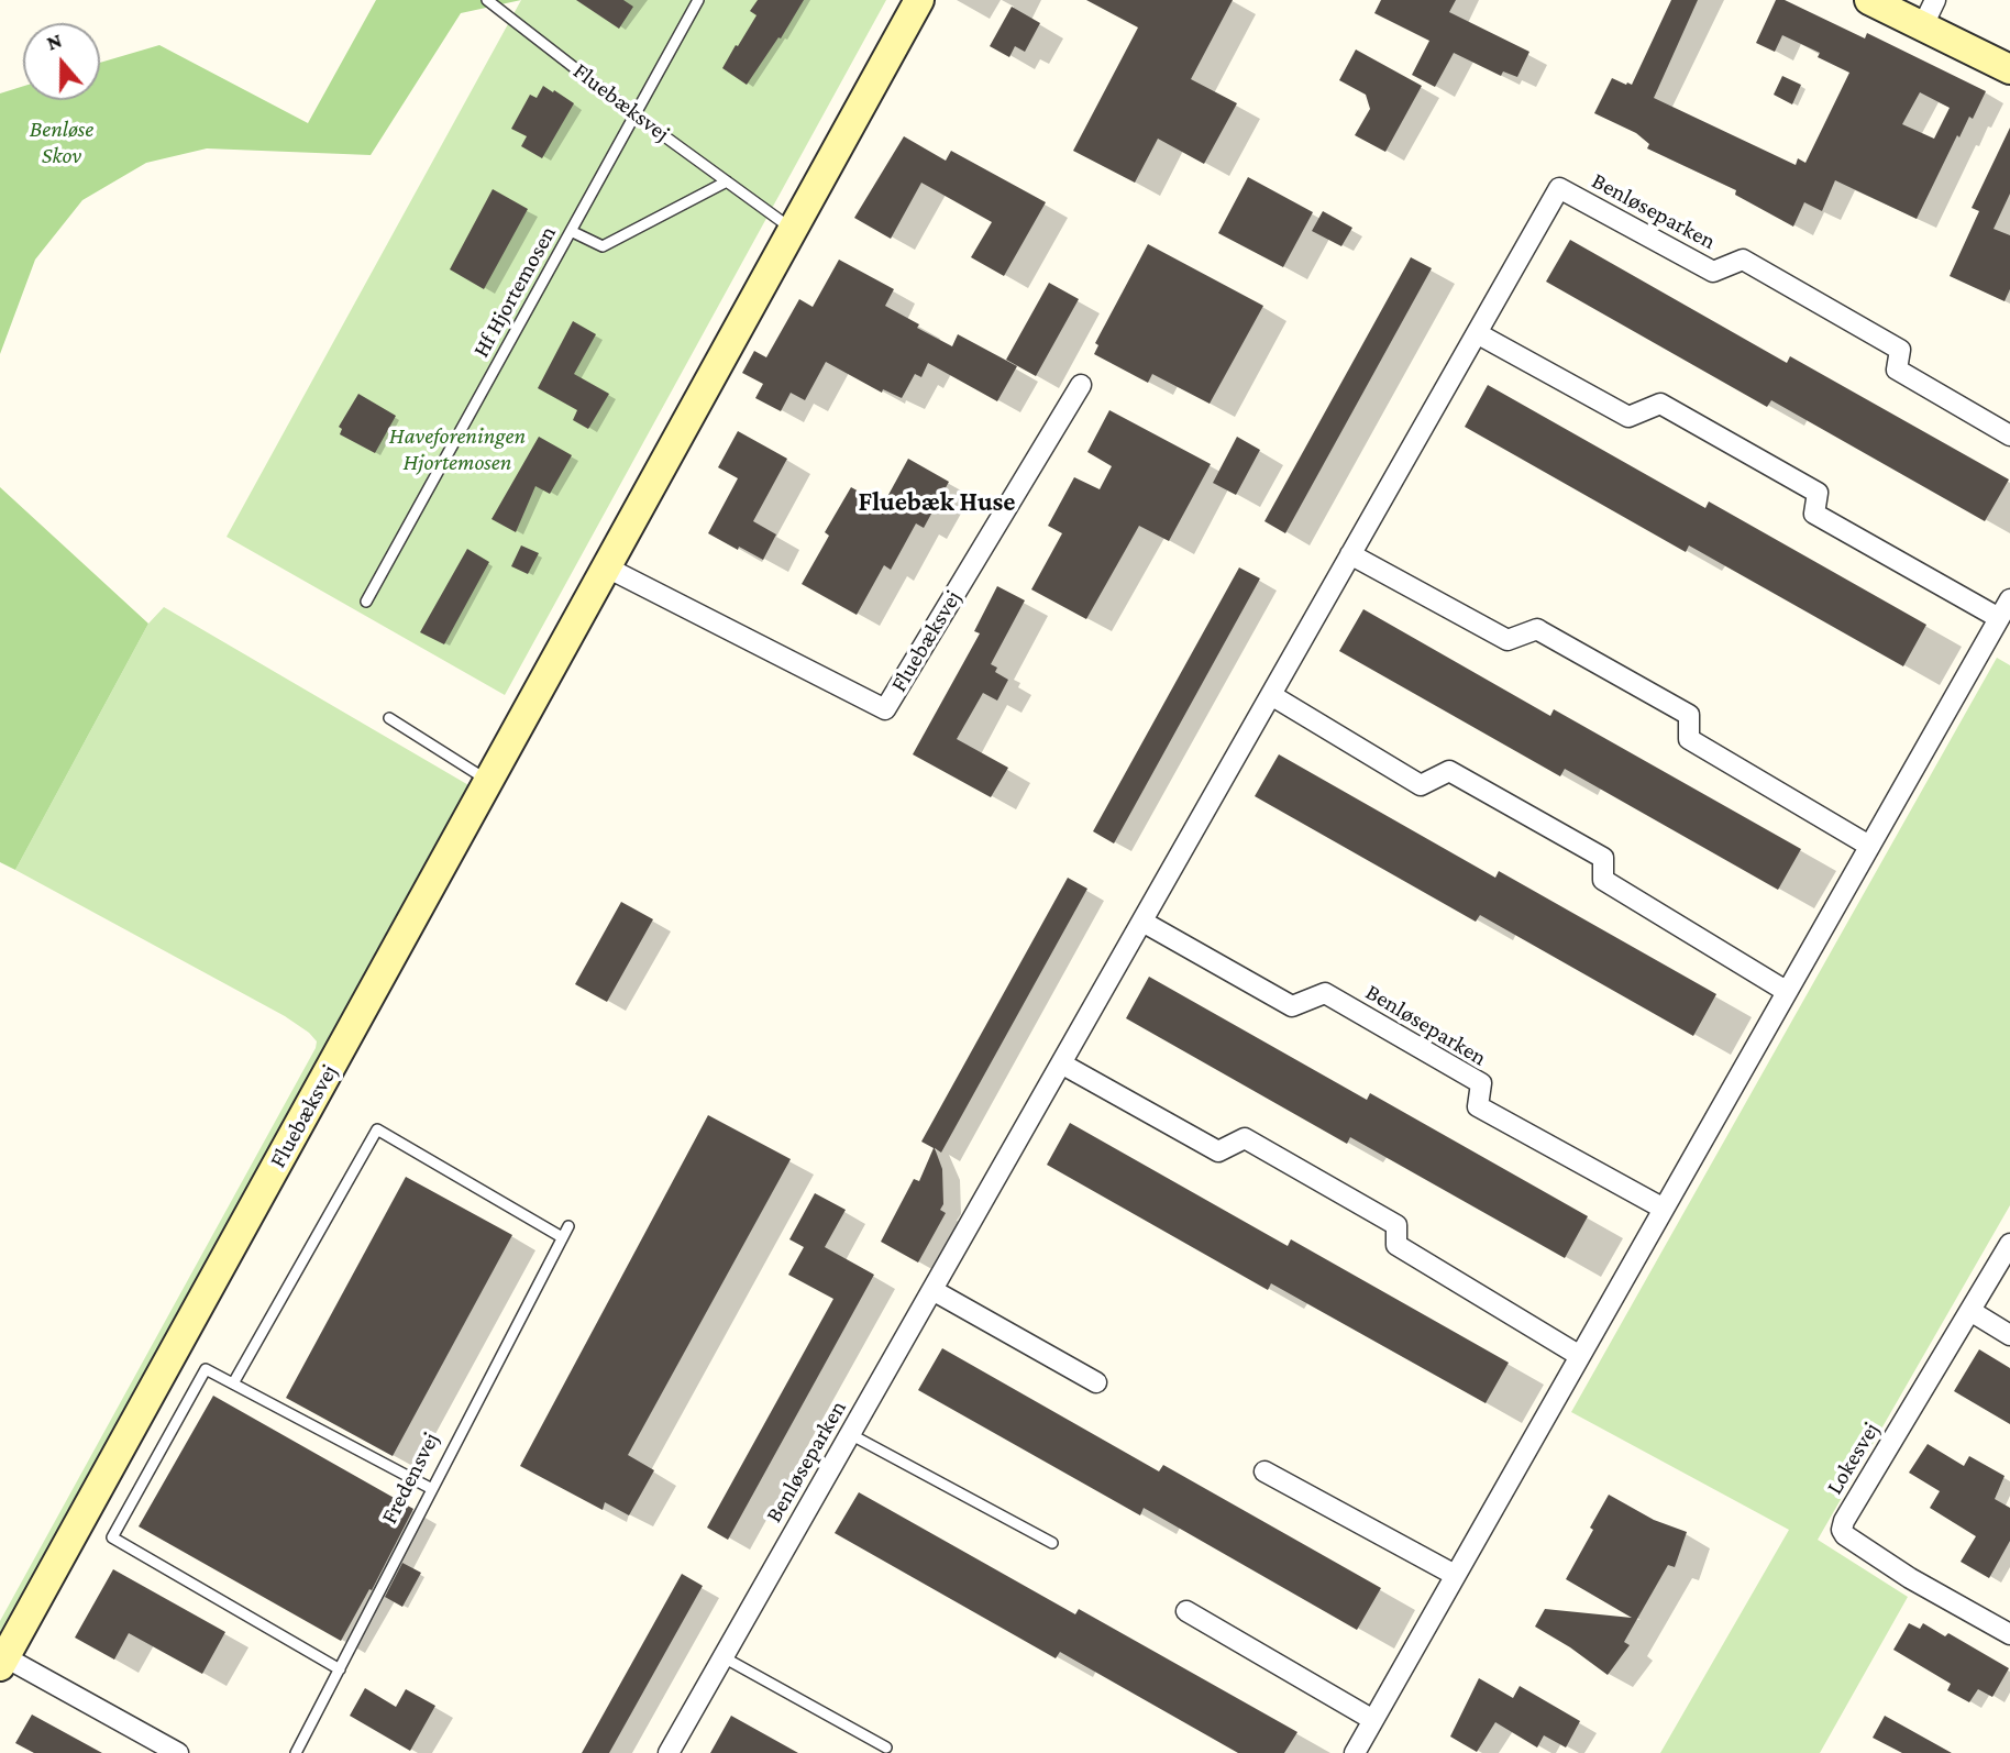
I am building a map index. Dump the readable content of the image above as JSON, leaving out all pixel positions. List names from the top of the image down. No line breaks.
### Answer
{"streets":{"street":["Fluebæksvej","Benløseparken","Lokesvej"],"lane":["Hf Hjortemosen","Fredensvej"]},"crossings":[["Fluebæksvej","Hf Hjortemosen"]],"districts":["Fluebæk Huse"],"parks":["Benløse Skov","Haveforeningen Hjortemosen"],"north":"top"}
